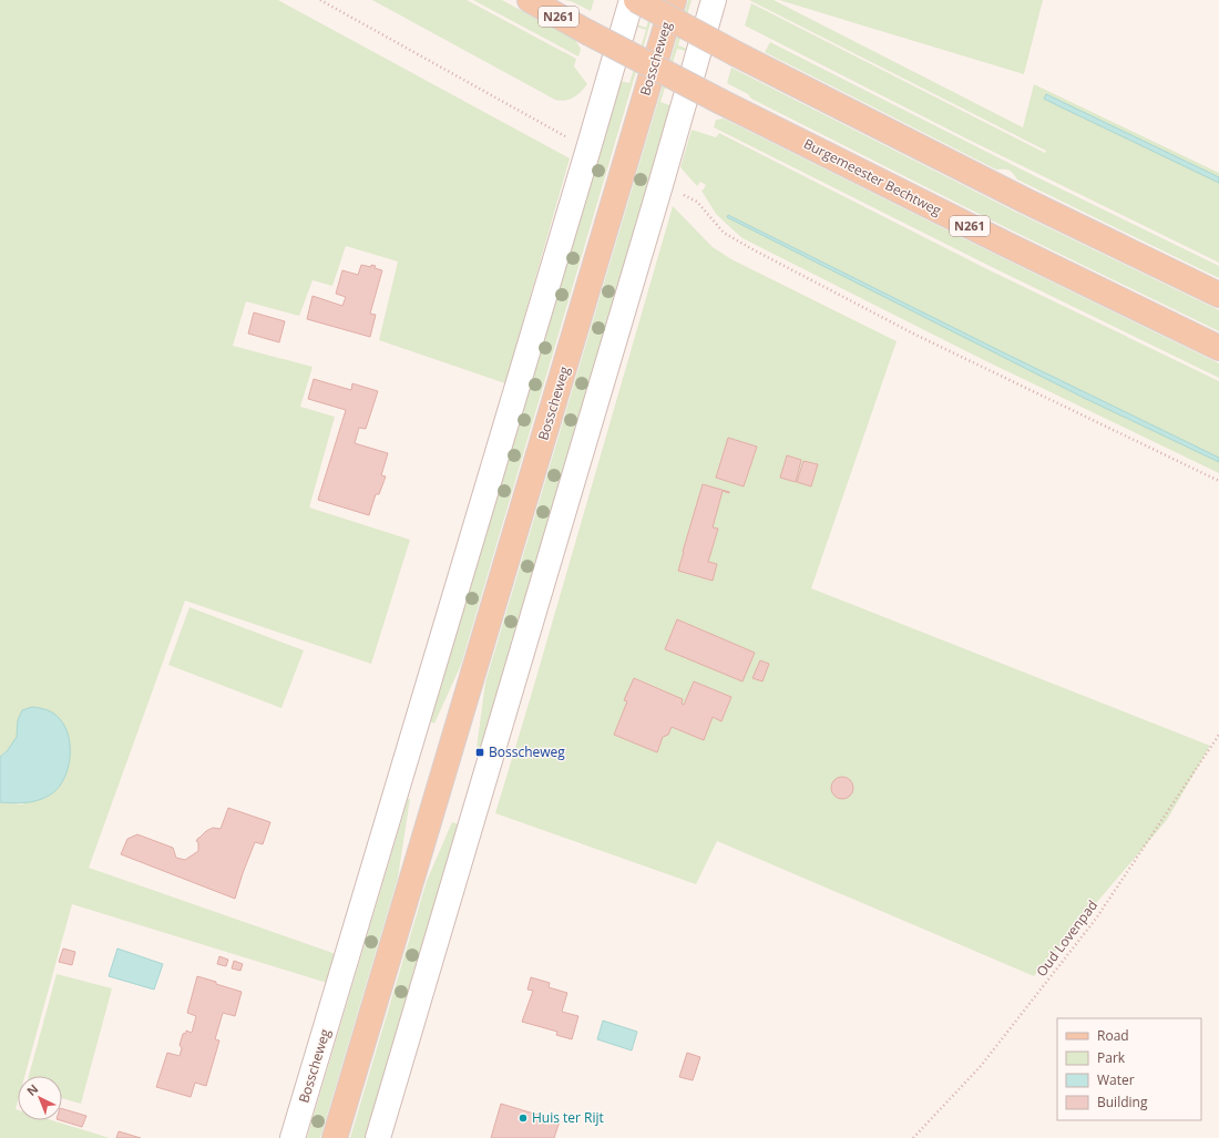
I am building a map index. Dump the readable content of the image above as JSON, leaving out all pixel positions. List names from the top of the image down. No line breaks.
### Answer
{"streets":{"main road":["N261","Bosscheweg","Burgemeester Bechtweg"],"path":["Oud Lovenpad"]},"places":{"transit":["Bosscheweg"],"other":["Huis ter Rijt"]},"legend":["Road","Park","Water","Building"],"north":"top left"}
